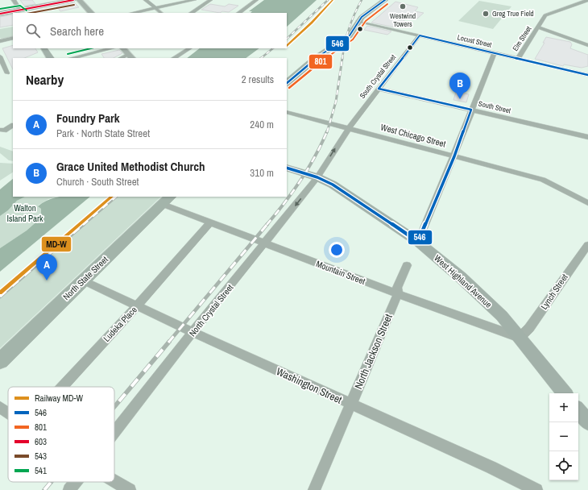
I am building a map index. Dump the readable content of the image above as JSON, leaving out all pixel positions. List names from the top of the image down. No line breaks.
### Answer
{"streets":{"main road":["North State Street","West Highland Avenue"],"street":["Elm Street","Locust Street","South Crystal Street","South Street","West Chicago Street","Mountain Street","Lynch Street","North Crystal Street","Ludeka Place","North Jackson Street","Washington Street"]},"crossings":[["Elm Street","Locust Street"],["Locust Street","South Crystal Street"],["South Crystal Street","South Street"],["South Crystal Street","West Chicago Street"],["South Crystal Street","North Crystal Street"],["West Chicago Street","North Crystal Street"],["Mountain Street","North State Street"],["Mountain Street","West Highland Avenue"],["Mountain Street","Lynch Street"],["Mountain Street","North Crystal Street"],["Mountain Street","Ludeka Place"],["Mountain Street","North Jackson Street"],["North State Street","Washington Street"],["West Highland Avenue","Lynch Street"],["West Highland Avenue","North Crystal Street"],["North Crystal Street","Washington Street"],["Ludeka Place","Washington Street"],["North Jackson Street","Washington Street"]],"parks":["Walton Island Park"],"places":["Westwind Towers","Greg True Field"],"lines":["rail line MD-W","transit line 546","transit line 603","transit line 801","transit line 543","transit line 541"],"legend":["Railway MD-W","546","801","603","543","541"],"page":{"search":"Search here","heading":["Nearby","2 results"],"pins":["B","A"],"list":[{"mark":"A","name":"Foundry Park","note":"Park · North State Street","value":"240 m"},{"mark":"B","name":"Grace United Methodist Church","note":"Church · South Street","value":"310 m"}],"map_buttons":["+","−"]}}
